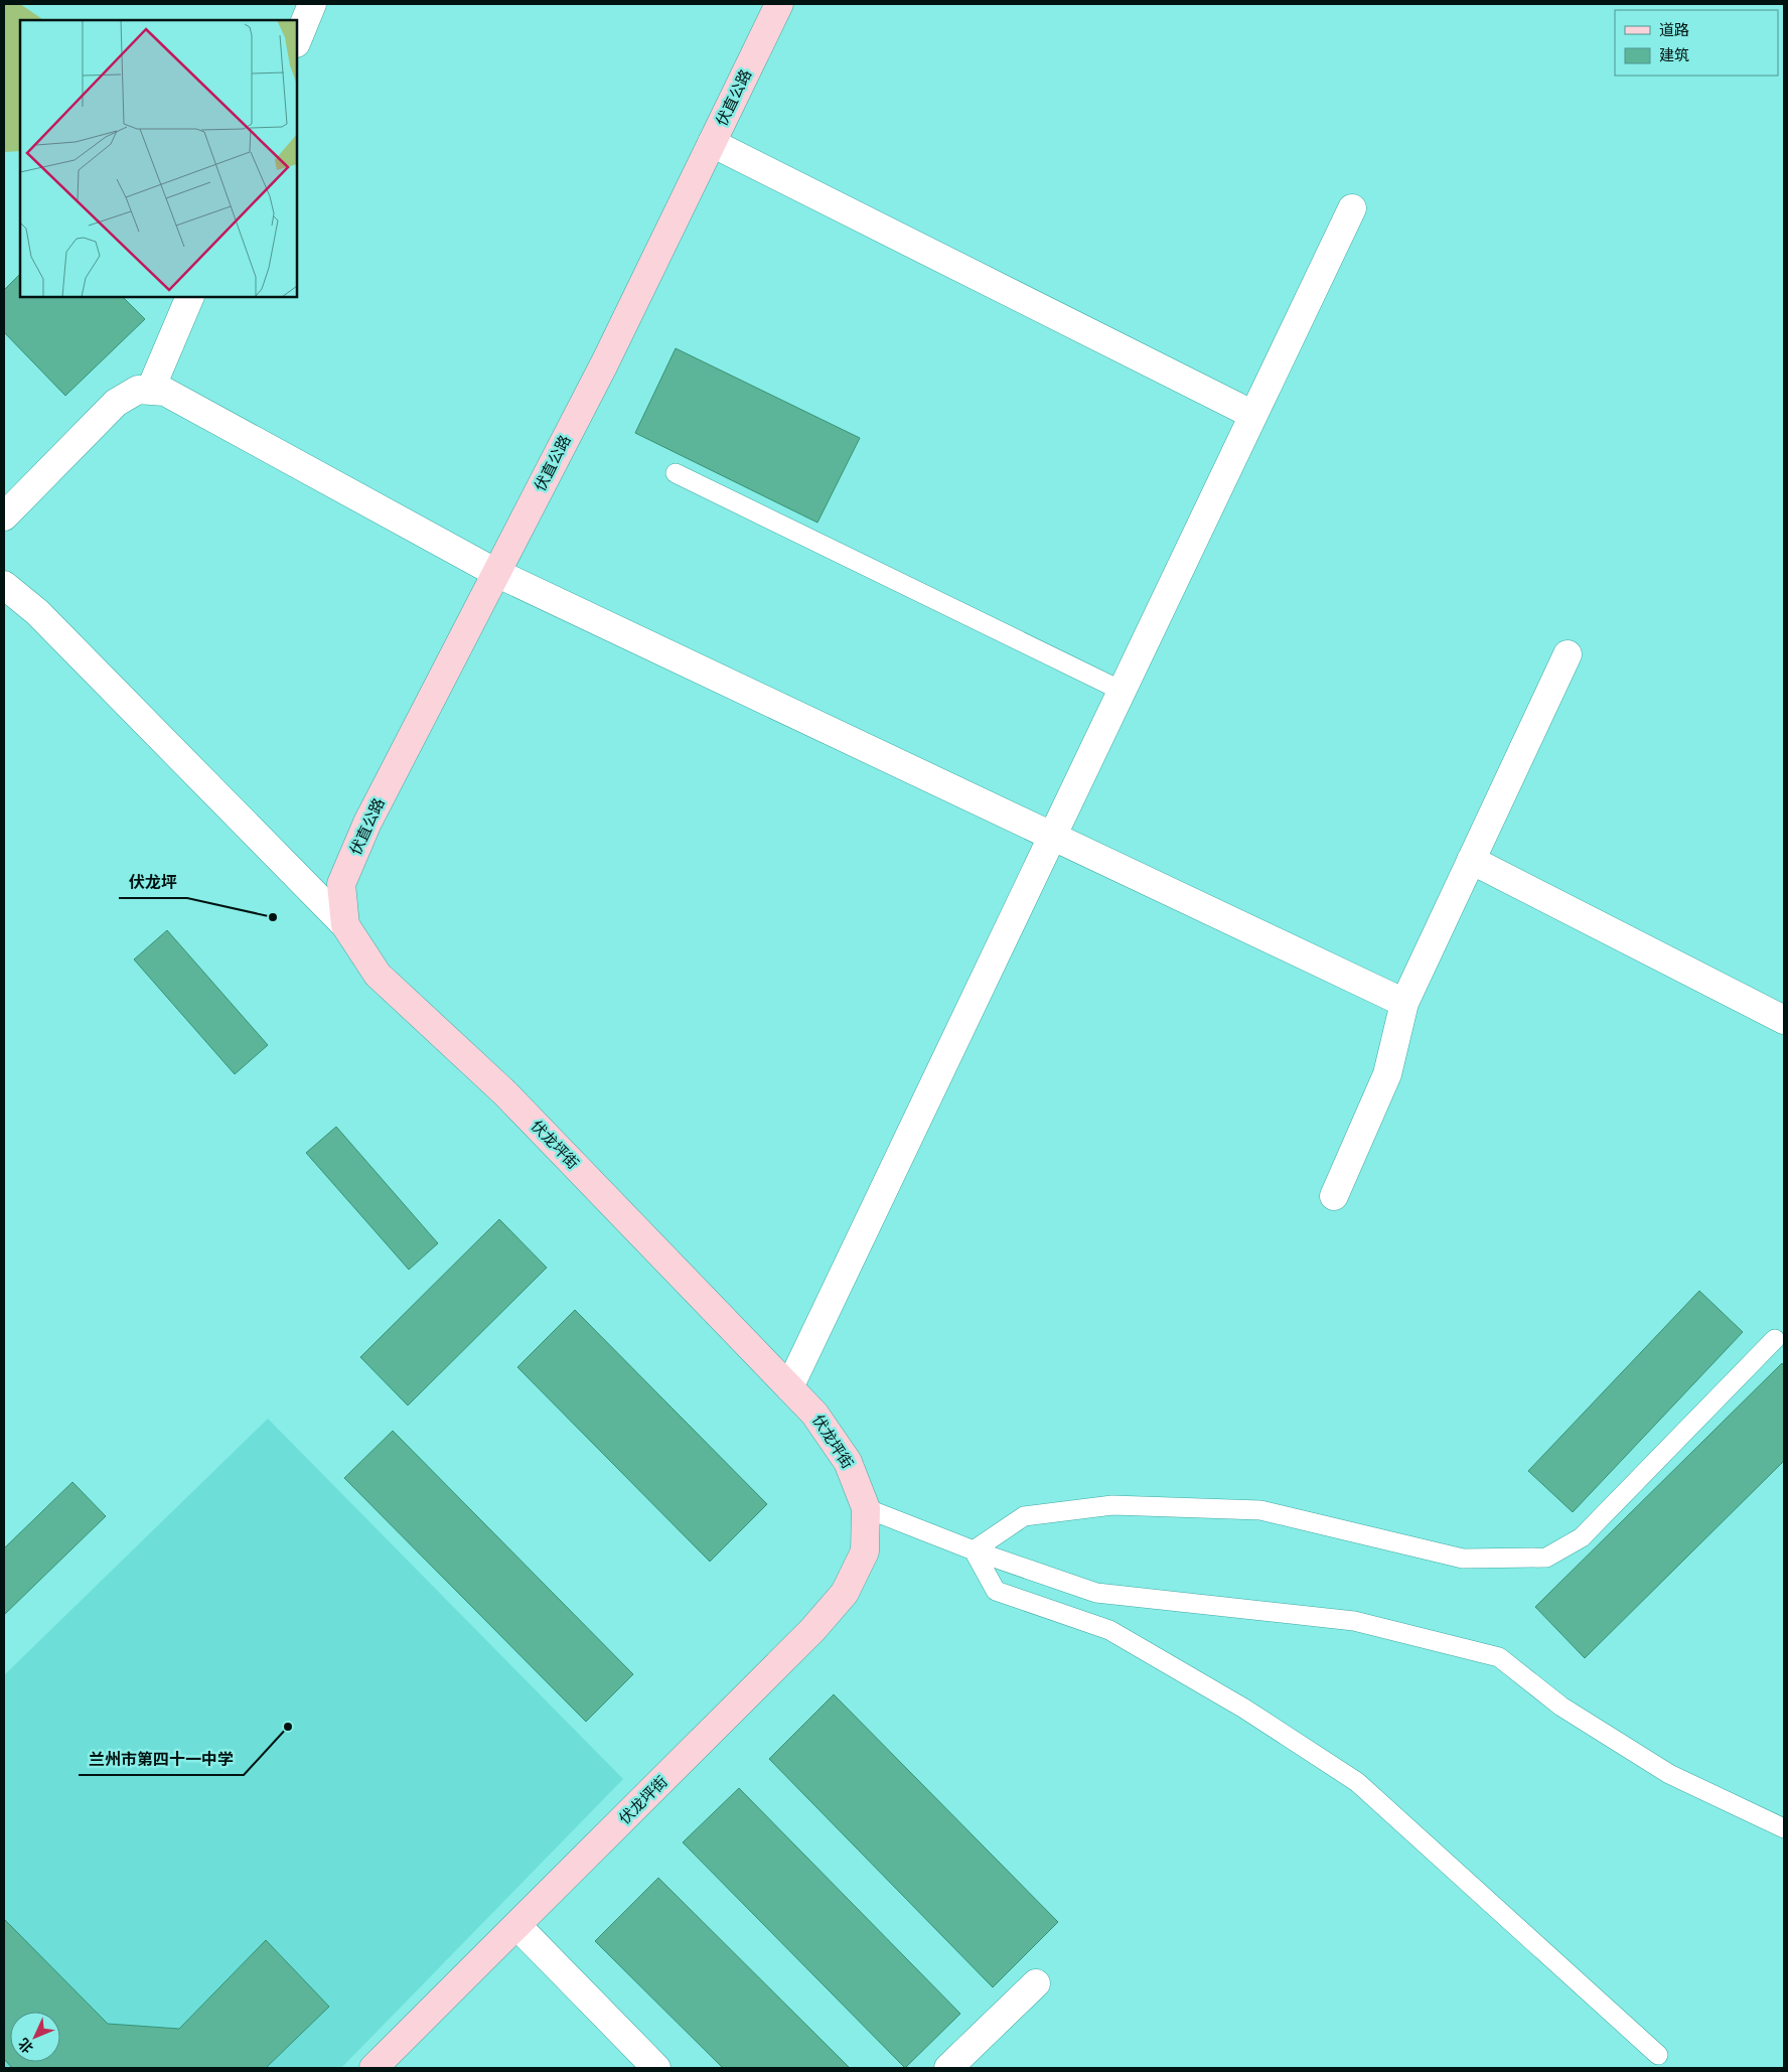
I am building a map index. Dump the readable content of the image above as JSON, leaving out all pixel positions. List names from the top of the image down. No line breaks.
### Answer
{"streets":{"main road":["伏直公路","伏龙坪街"]},"crossings":[["伏直公路","伏龙坪街"]],"places":["伏龙坪","兰州市第四十一中学"],"legend":["道路","建筑"],"north":"bottom left"}
